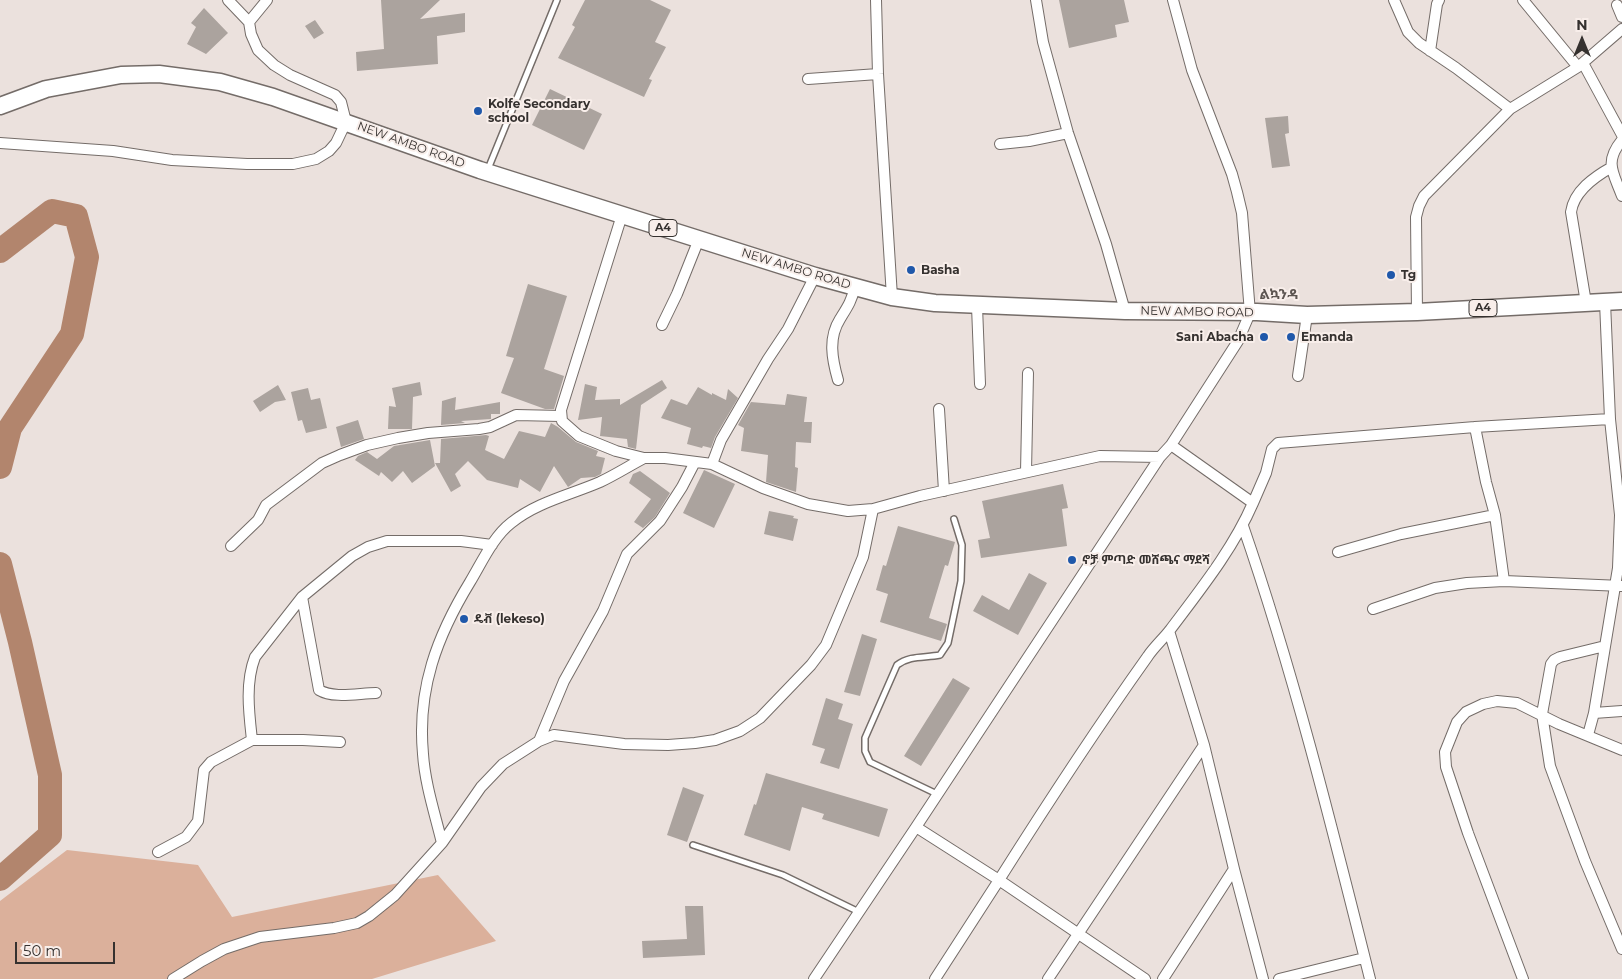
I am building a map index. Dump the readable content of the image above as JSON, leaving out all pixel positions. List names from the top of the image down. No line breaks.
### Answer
{"streets":{"main road":["NEW AMBO ROAD","A4"]},"districts":["ልኳንዳ"],"places":["Kolfe Secondary school","Basha","Tg","Sani Abacha","Emanda","ኖቻ ምጣድ መሸጫና ማደሻ","ዴቭ (lekeso)"],"scale_bar":"50 m","north":"top"}
